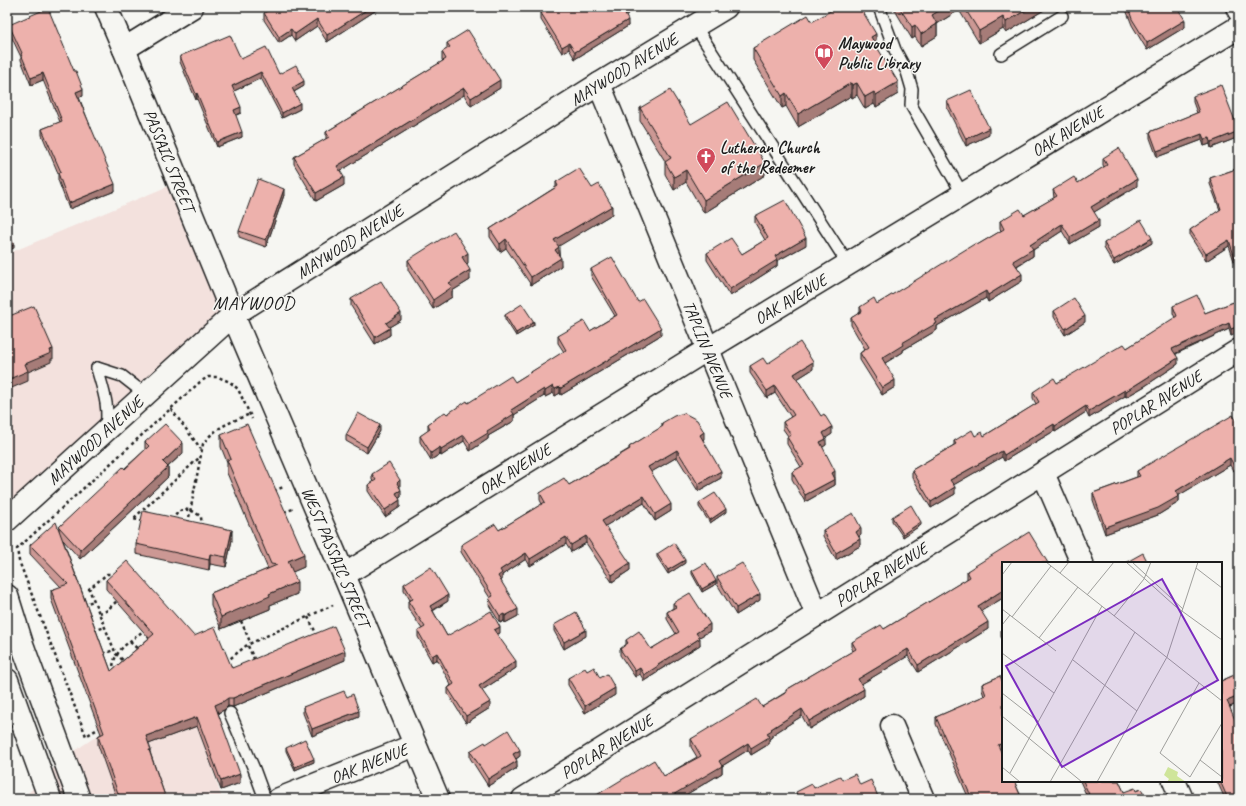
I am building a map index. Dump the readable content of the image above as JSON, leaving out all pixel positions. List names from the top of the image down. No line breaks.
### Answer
{"streets":{"street":["MAYWOOD AVENUE","OAK AVENUE","PASSAIC STREET","TAPLIN AVENUE","POPLAR AVENUE","WEST PASSAIC STREET"]},"crossings":[["MAYWOOD AVENUE","PASSAIC STREET"],["MAYWOOD AVENUE","TAPLIN AVENUE"],["MAYWOOD AVENUE","WEST PASSAIC STREET"],["OAK AVENUE","TAPLIN AVENUE"],["OAK AVENUE","WEST PASSAIC STREET"],["PASSAIC STREET","WEST PASSAIC STREET"],["TAPLIN AVENUE","POPLAR AVENUE"]],"districts":["MAYWOOD"],"places":{"library":["Maywood Public Library"],"church":["Lutheran Church of the Redeemer"]}}
